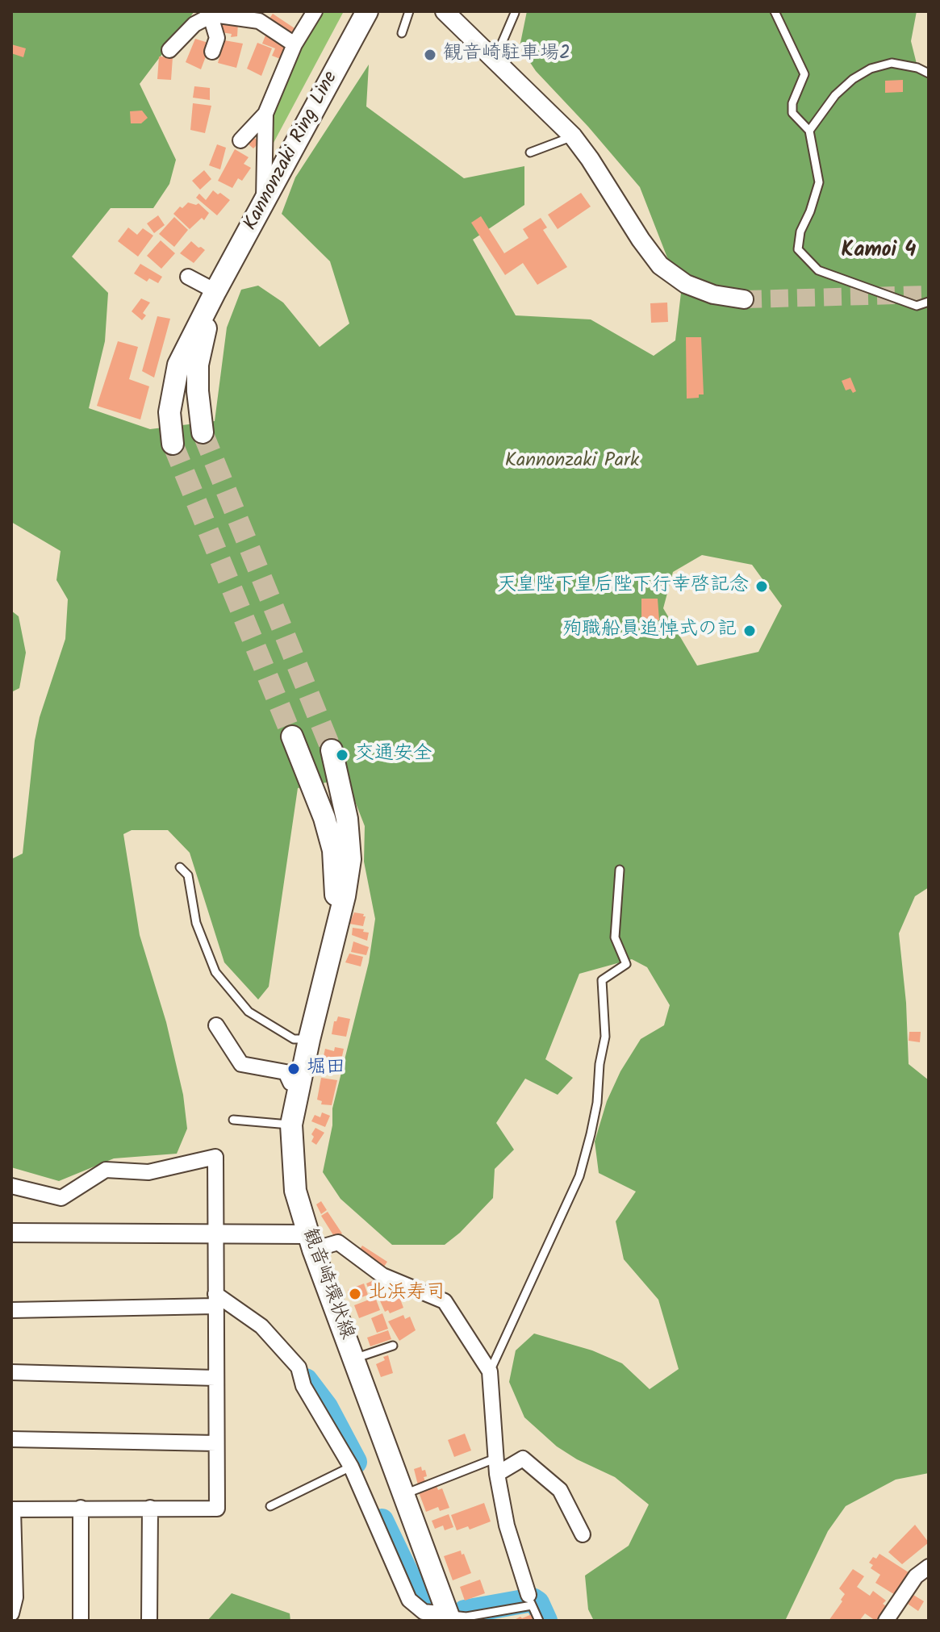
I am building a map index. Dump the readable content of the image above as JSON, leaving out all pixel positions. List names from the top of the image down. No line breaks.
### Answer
{"streets":{"main road":["Kannonzaki Ring Line","観音崎環状線"]},"districts":["Kamoi 4"],"parks":["Kannonzaki Park"],"places":["観音崎駐車場2","天皇陛下皇后陛下行幸啓記念","殉職船員追悼式の記","交通安全","堀田","北浜寿司"]}
